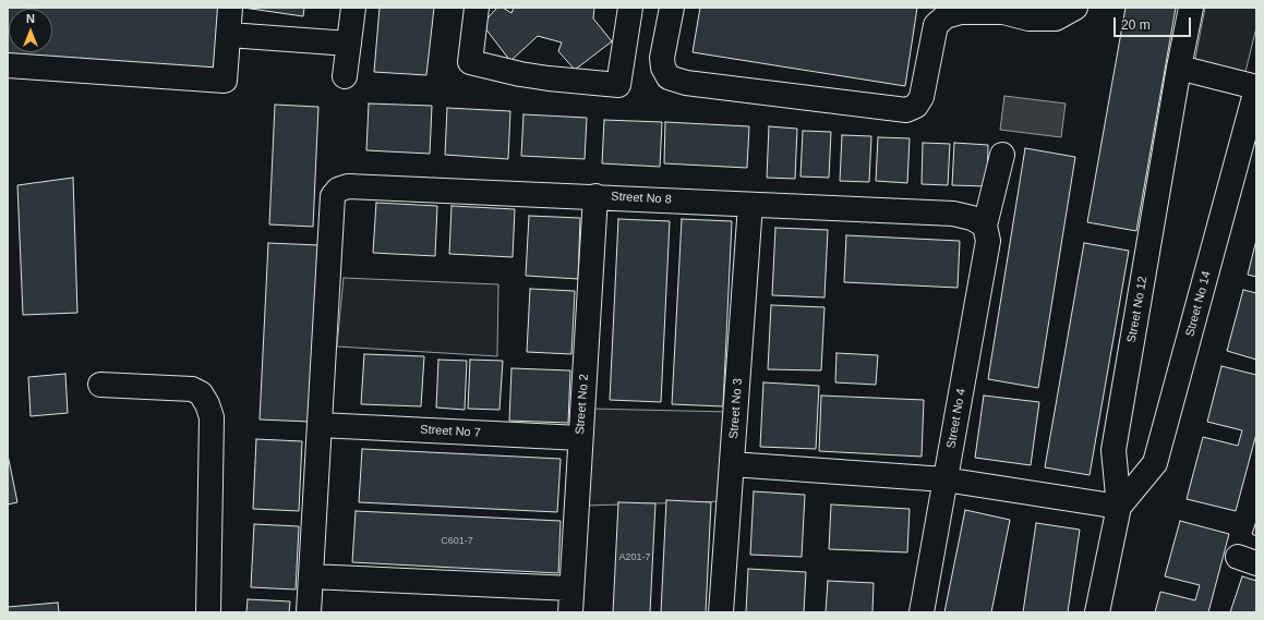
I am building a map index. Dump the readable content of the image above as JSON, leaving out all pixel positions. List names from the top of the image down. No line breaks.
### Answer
{"streets":{"street":["Street No 8","Street No 14","Street No 12","Street No 2","Street No 3","Street No 4","Street No 7"]},"crossings":[["Street No 8","Street No 2"],["Street No 8","Street No 3"],["Street No 8","Street No 4"],["Street No 8","Street No 7"],["Street No 14","Street No 12"],["Street No 2","Street No 7"]],"house_numbers":["C601-7","A201-7"],"scale_bar":"20 m","north":"top"}
